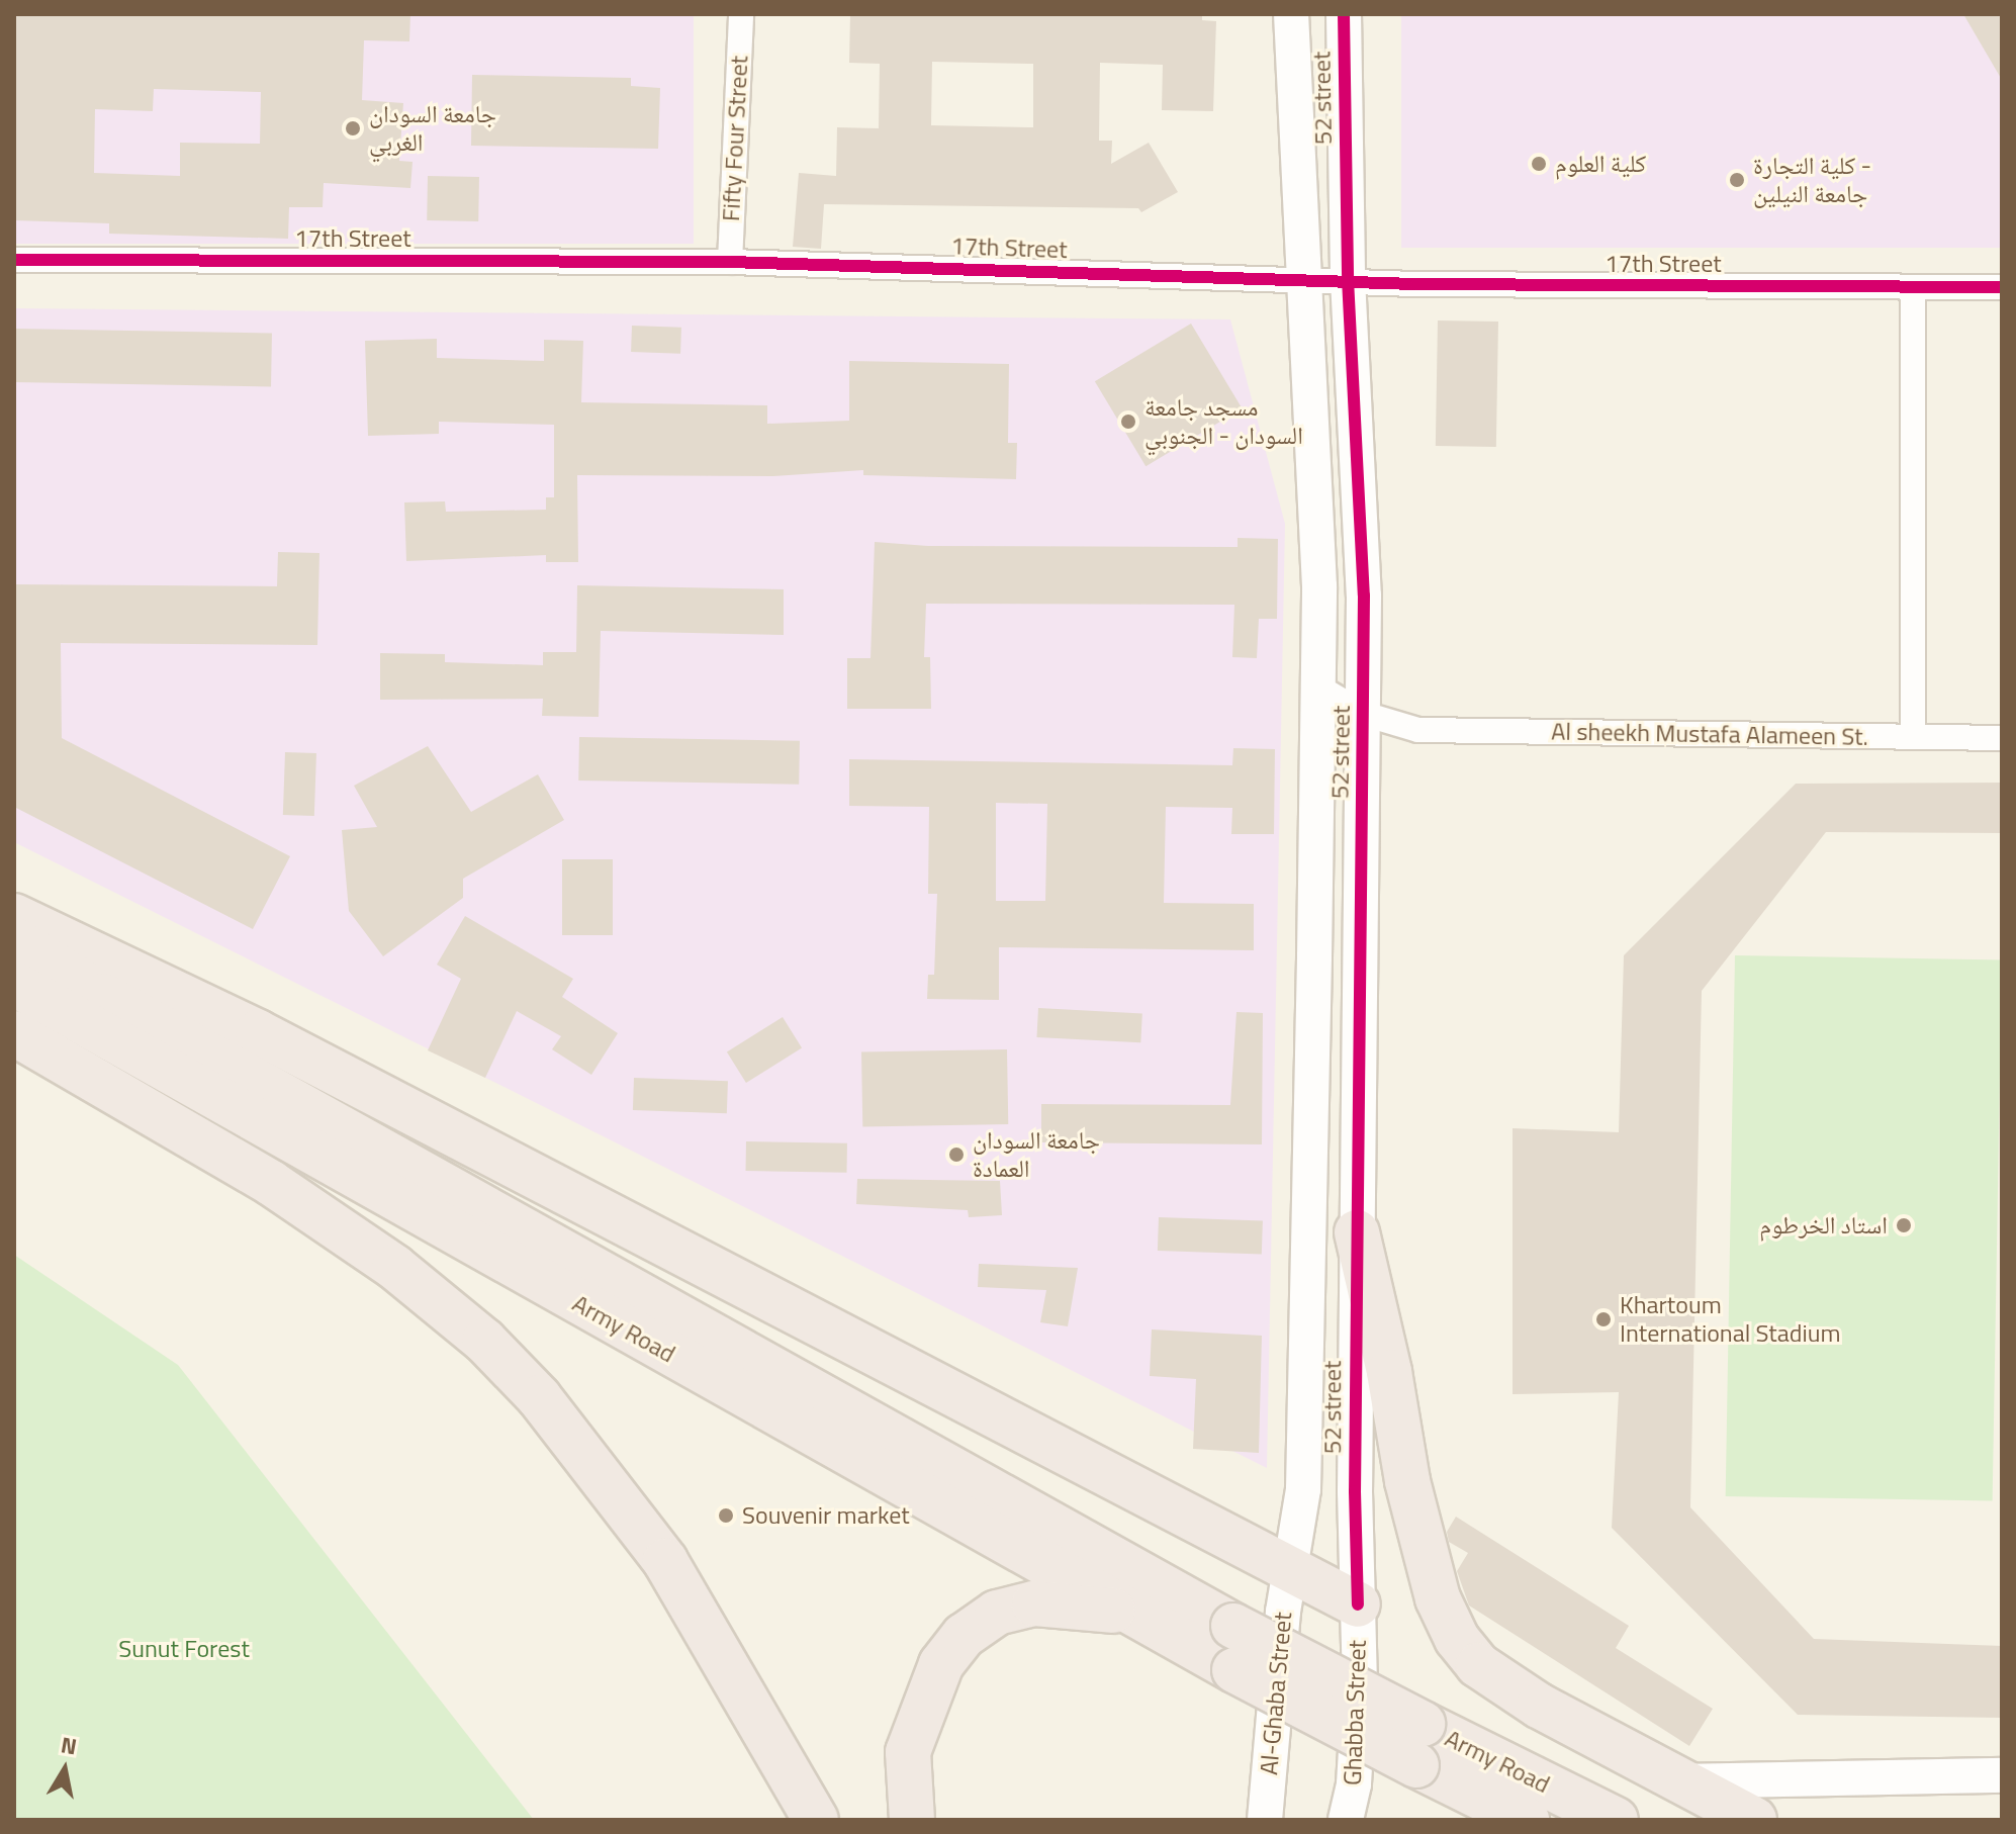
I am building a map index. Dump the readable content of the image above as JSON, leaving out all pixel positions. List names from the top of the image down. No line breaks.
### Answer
{"streets":{"highway":["Army Road"],"street":["52 street","Fifty Four Street","17th Street","Al sheekh Mustafa Alameen St.","Al-Ghaba Street","Ghabba Street"]},"crossings":[["52 street","17th Street"],["52 street","Al sheekh Mustafa Alameen St."],["52 street","Al-Ghaba Street"],["52 street","Ghabba Street"],["Fifty Four Street","17th Street"]],"parks":["Sunut Forest"],"places":["جامعة السودان الغربي","كلية العلوم","كلية التجارة - جامعة النيلين","مسجد جامعة السودان - الجنوبي","جامعة السودان العمادة","استاد الخرطوم","Khartoum International Stadium","Souvenir market"],"north":"top"}
